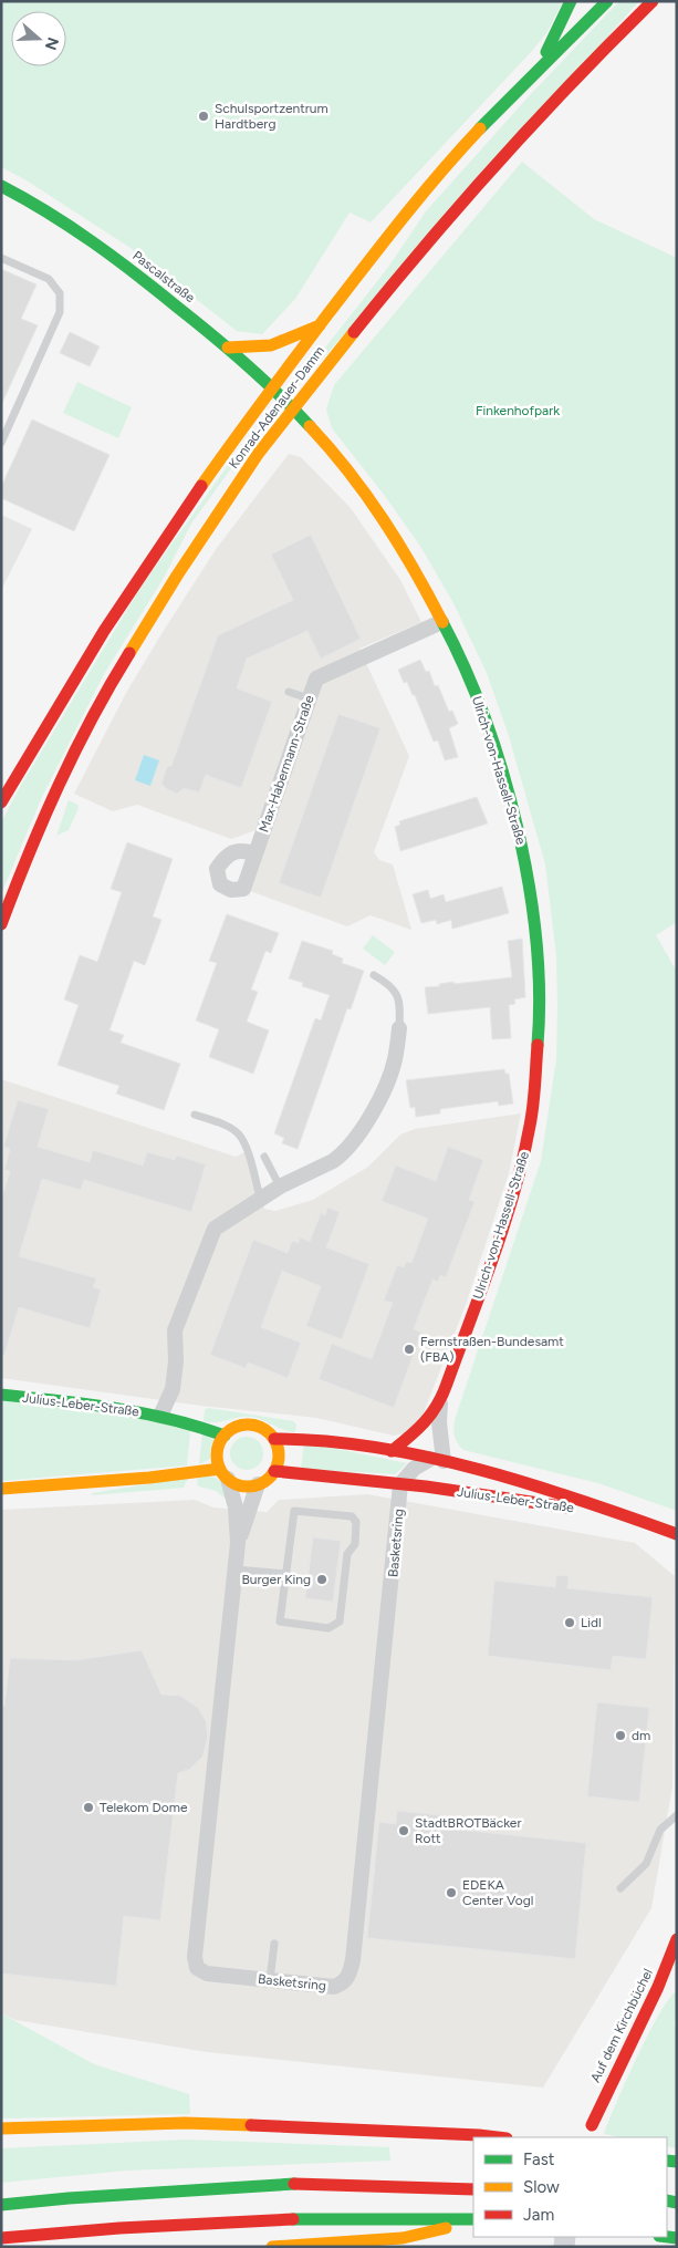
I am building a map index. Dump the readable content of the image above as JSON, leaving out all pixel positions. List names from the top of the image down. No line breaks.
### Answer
{"streets":{"main road":["Pascalstraße","Konrad-Adenauer-Damm","Ulrich-von-Hassell-Straße","Julius-Leber-Straße","Auf dem Kirchbüchel"],"street":["Max-Habermann-Straße","Basketsring"]},"crossings":[["Pascalstraße","Konrad-Adenauer-Damm"],["Pascalstraße","Ulrich-von-Hassell-Straße"],["Konrad-Adenauer-Damm","Ulrich-von-Hassell-Straße"],["Max-Habermann-Straße","Ulrich-von-Hassell-Straße"],["Ulrich-von-Hassell-Straße","Julius-Leber-Straße"],["Julius-Leber-Straße","Basketsring"]],"parks":["Finkenhofpark"],"places":["Schulsportzentrum Hardtberg","Fernstraßen-Bundesamt (FBA)","Burger King","Lidl","dm","Telekom Dome","StadtBROTBäcker Rott","EDEKA Center Vogl"],"legend":["Fast","Slow","Jam"],"north":"right"}
